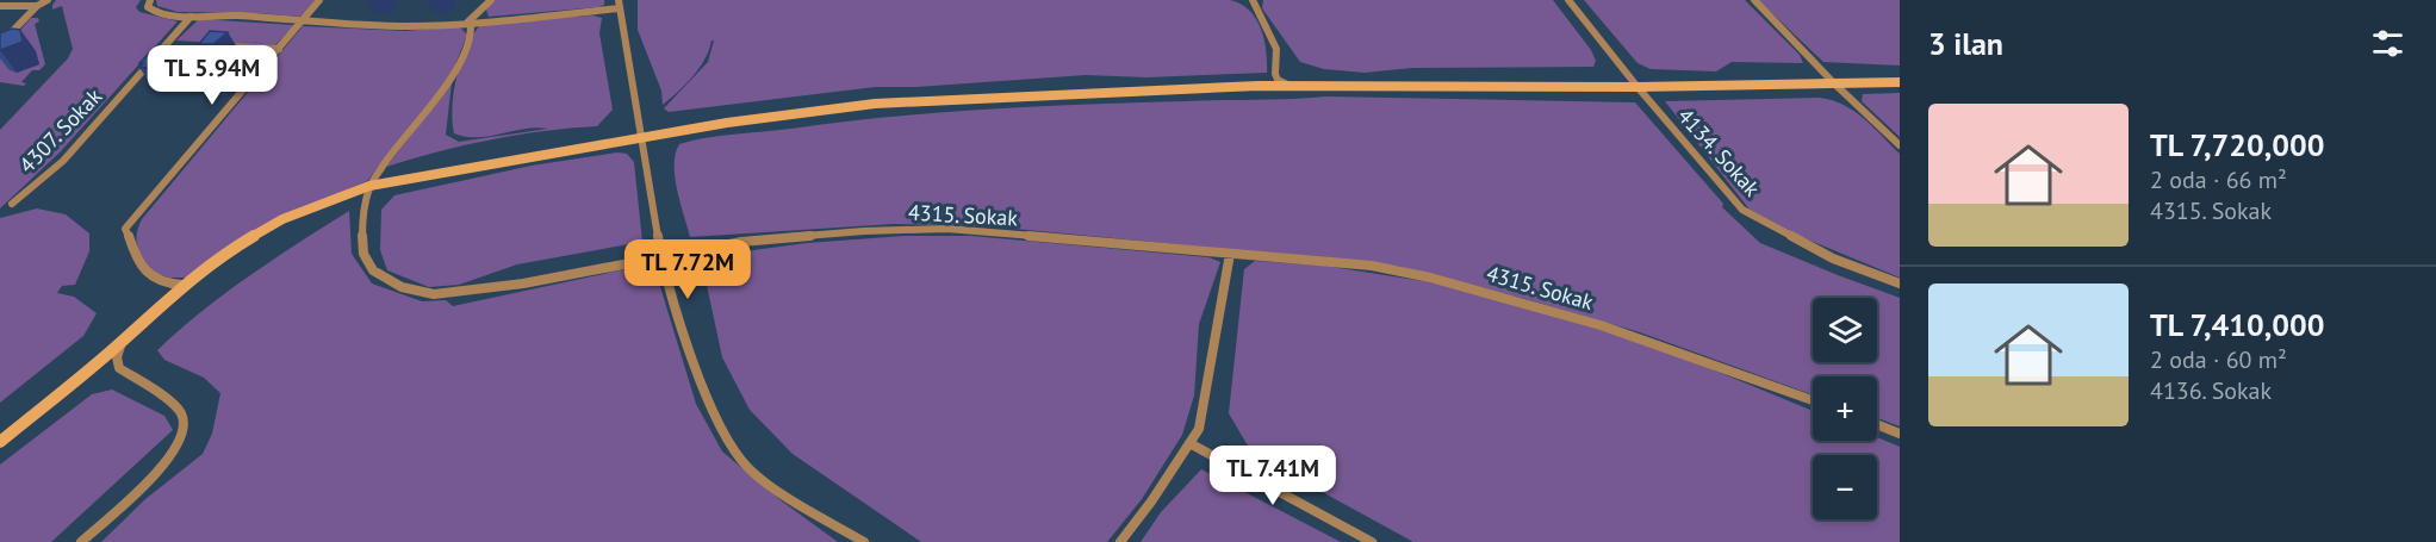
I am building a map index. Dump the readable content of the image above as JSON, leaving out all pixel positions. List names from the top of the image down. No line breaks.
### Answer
{"streets":{"street":["4307. Sokak","4134. Sokak","4315. Sokak"]},"page":{"heading":"3 ilan","price":["TL 5.94M","TL 7.72M","TL 7.41M"],"list":[{"name":"TL 7,720,000","note":"2 oda · 66 m² · 4315. Sokak"},{"name":"TL 7,410,000","note":"2 oda · 60 m² · 4136. Sokak"}],"map_buttons":["+","−"]}}
